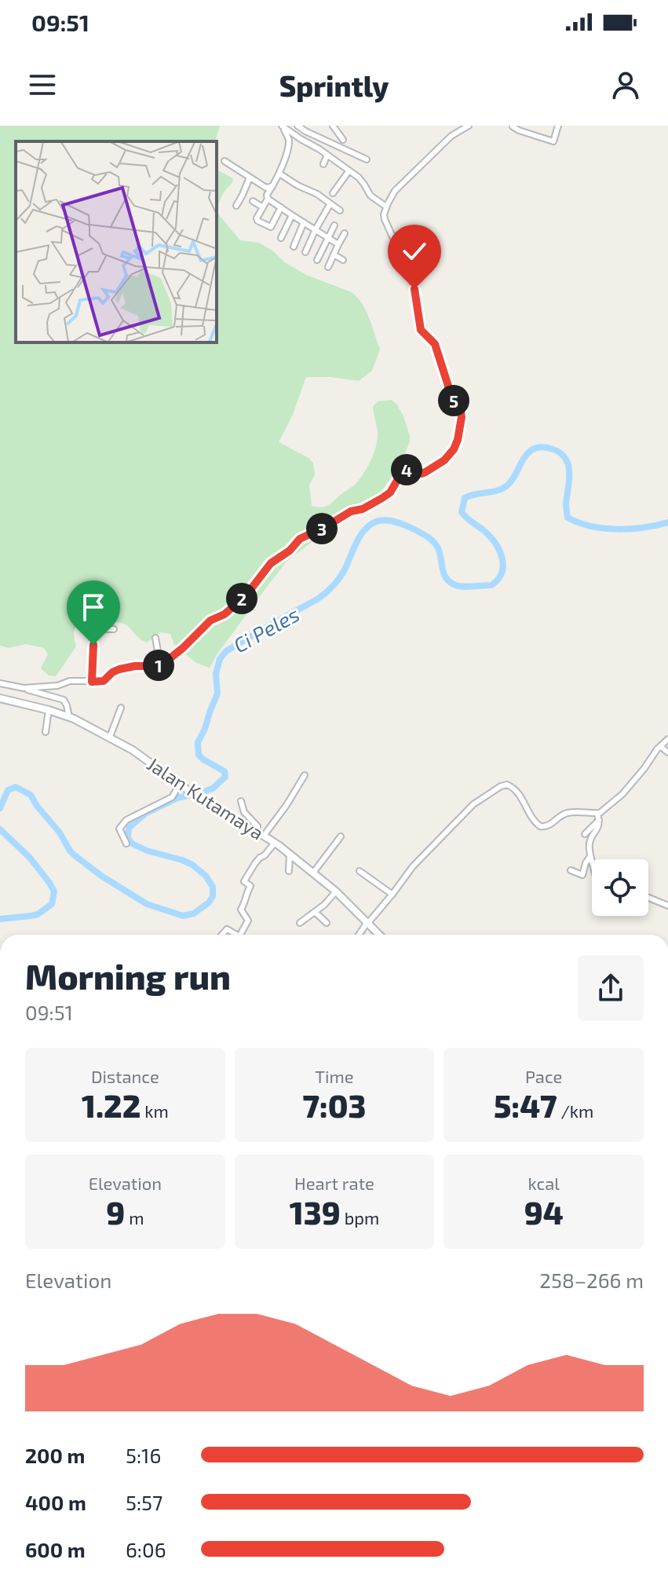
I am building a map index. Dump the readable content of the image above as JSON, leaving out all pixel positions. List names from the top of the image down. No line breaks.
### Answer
{"streets":{"main road":["Jalan Kutamaya"]},"water":["Ci Peles"],"page":{"status":"09:51","header":"Sprintly","pins":["5","4","3","2","1"],"heading":["Morning run","09:51"],"stats":[["Distance","1.22 km"],["Time","7:03"],["Pace","5:47 /km"],["Elevation","9 m"],["Heart rate","139 bpm"],["kcal","94"]],"chart":["Elevation","258–266 m"],"list":[{"name":"200 m","note":"5:16"},{"name":"400 m","note":"5:57"},{"name":"600 m","note":"6:06"}]}}
